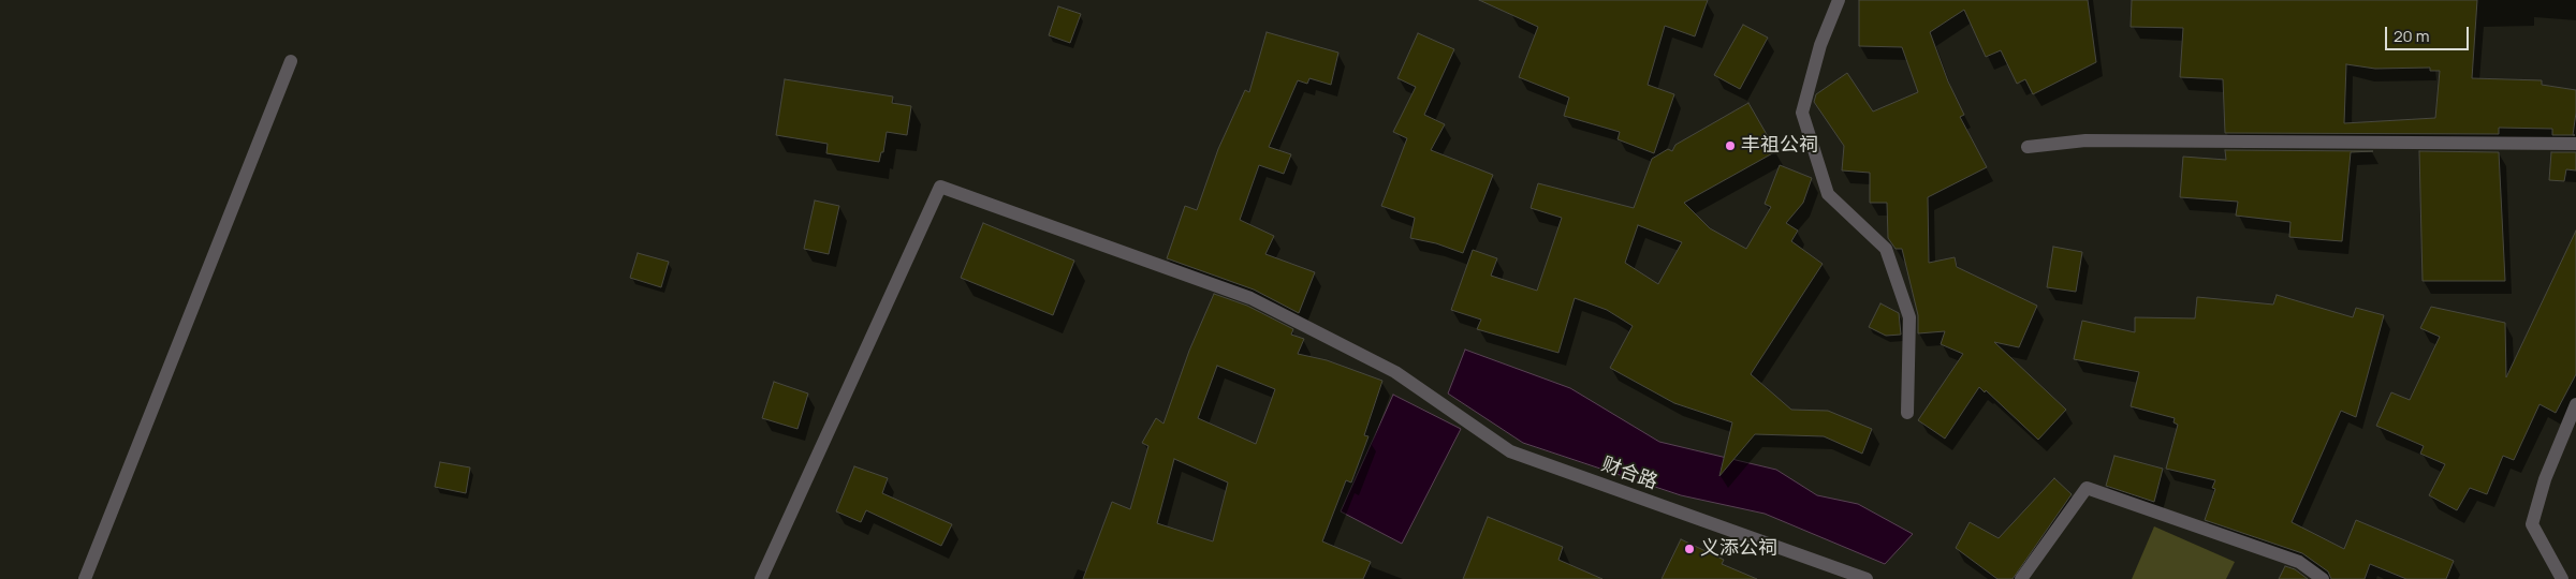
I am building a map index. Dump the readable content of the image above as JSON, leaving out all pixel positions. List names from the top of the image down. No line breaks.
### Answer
{"streets":{"street":["财合路"]},"places":["丰祖公祠","义添公祠"],"scale_bar":"20 m"}
